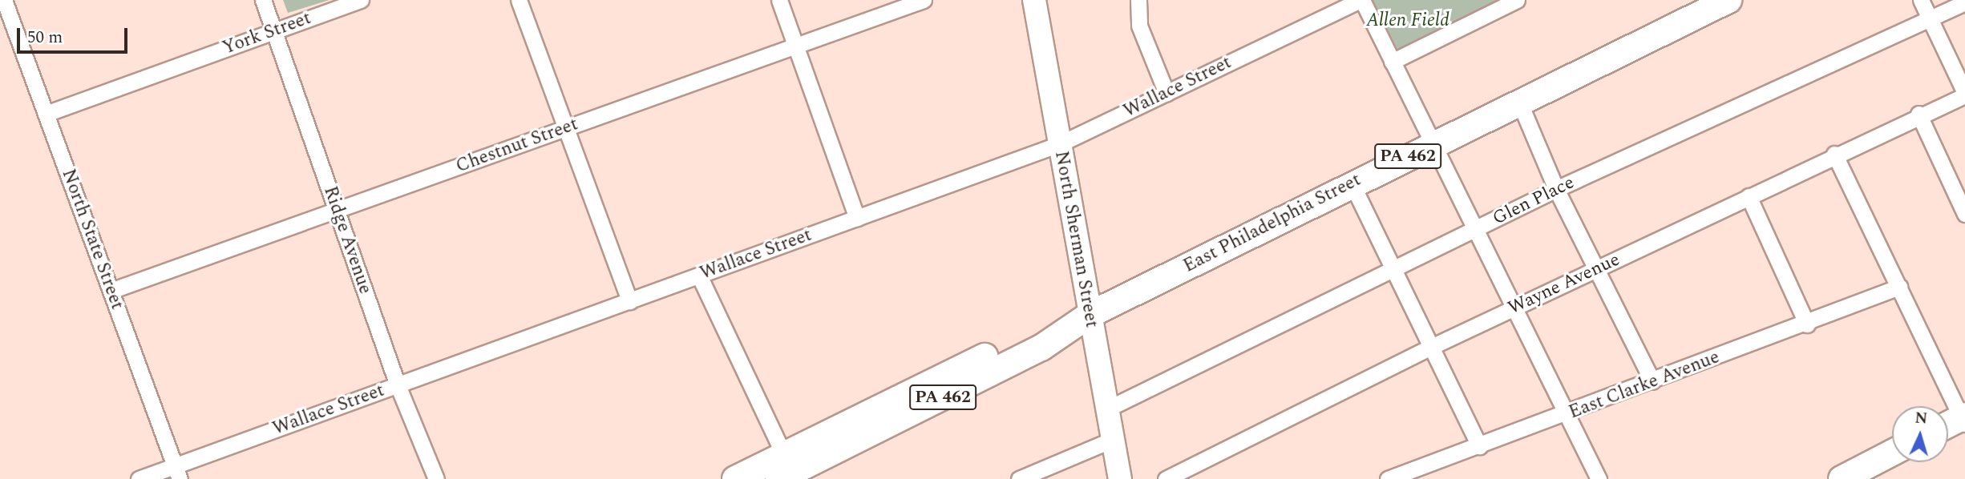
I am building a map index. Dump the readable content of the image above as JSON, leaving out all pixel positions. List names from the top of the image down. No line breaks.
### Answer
{"streets":{"main road":["PA 462","East Philadelphia Street","North Sherman Street"],"street":["York Street","Wallace Street","Chestnut Street","Glen Place","North State Street","Ridge Avenue","Wayne Avenue","East Clarke Avenue"]},"crossings":[["York Street","North State Street"],["York Street","Ridge Avenue"],["Wallace Street","North State Street"],["Wallace Street","North Sherman Street"],["Wallace Street","Ridge Avenue"],["Chestnut Street","North State Street"],["Chestnut Street","Ridge Avenue"],["Glen Place","North Sherman Street"],["East Philadelphia Street","North Sherman Street"]],"parks":["Allen Field"],"scale_bar":"50 m","north":"top"}
